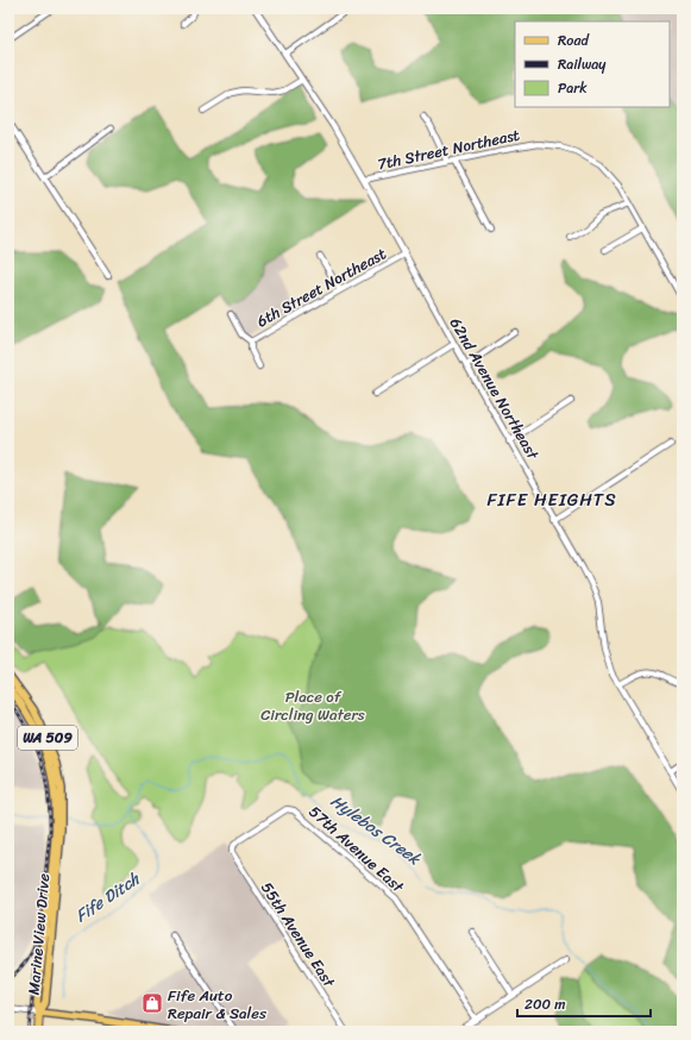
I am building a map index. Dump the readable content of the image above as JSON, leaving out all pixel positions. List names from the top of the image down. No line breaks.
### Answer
{"streets":{"highway":["WA 509"],"main road":["Marine View Drive"],"street":["7th Street Northeast","6th Street Northeast","62nd Avenue Northeast","57th Avenue East","55th Avenue East"]},"crossings":[["7th Street Northeast","62nd Avenue Northeast"],["6th Street Northeast","62nd Avenue Northeast"],["WA 509","Marine View Drive"],["57th Avenue East","55th Avenue East"]],"districts":["FIFE HEIGHTS"],"water":["Hylebos Creek","Fife Ditch"],"parks":["Place of Circling Waters"],"places":{"shop":["Fife Auto Repair & Sales"]},"legend":["Road","Railway","Park"],"scale_bar":"200 m"}
